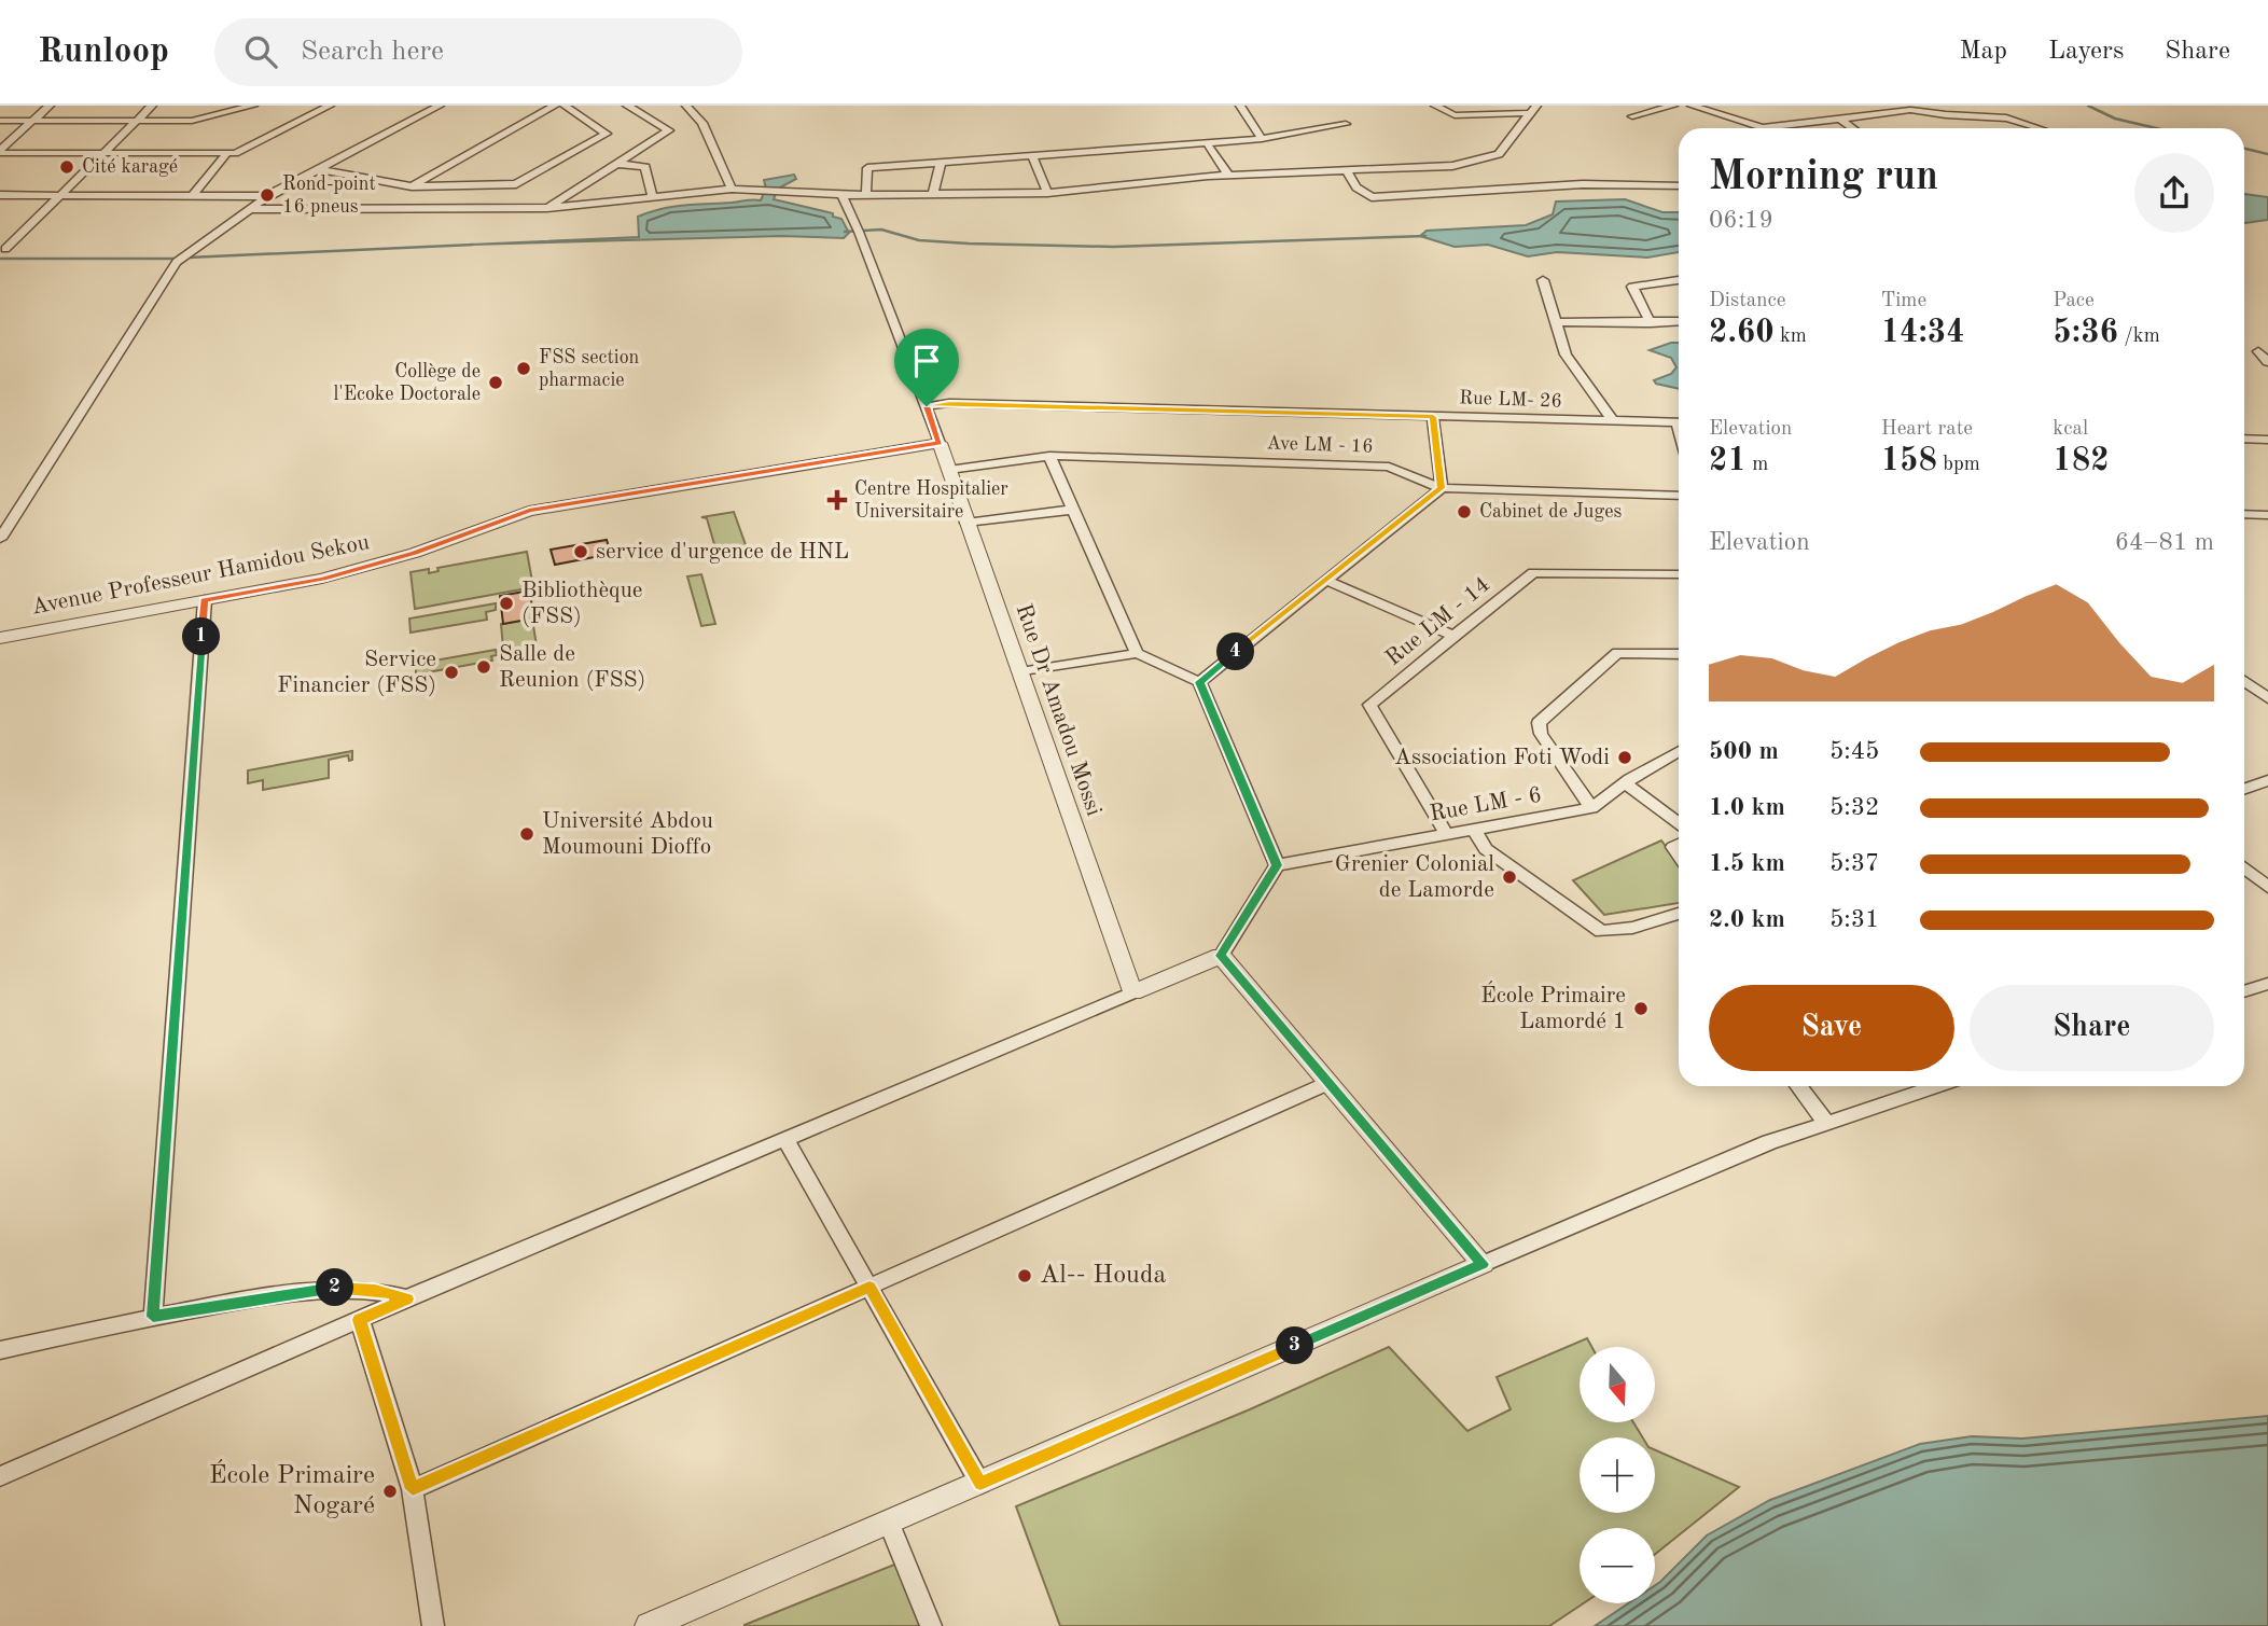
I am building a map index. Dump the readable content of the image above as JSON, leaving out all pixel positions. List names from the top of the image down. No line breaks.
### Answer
{"streets":{"street":["Rue LM- 26","Ave LM - 16","Avenue Professeur Hamidou Sekou","Rue LM - 14","Rue Dr Amadou Mossi","Rue LM - 6"]},"crossings":[["Ave LM - 16","Rue Dr Amadou Mossi"],["Avenue Professeur Hamidou Sekou","Rue Dr Amadou Mossi"],["Rue LM - 14","Rue LM - 6"]],"places":{"other":["Cité karagé","Rond-point 16 pneus","FSS section pharmacie","Collège de l'Ecoke Doctorale","Cabinet de Juges","service d'urgence de HNL","Bibliothèque (FSS)","Salle de Reunion (FSS)","Service Financier (FSS)","Association Foti Wodi","Université Abdou Moumouni Dioffo","Grenier Colonial de Lamorde","École Primaire Lamordé 1","Al-- Houda","École Primaire Nogaré"],"health":["Centre Hospitalier Universitaire"]},"north":"bottom","page":{"header":"Runloop","search":"Search here","nav":["Map","Layers","Share"],"heading":["Morning run","06:19"],"stats":[["Distance","2.60 km"],["Time","14:34"],["Pace","5:36 /km"],["Elevation","21 m"],["Heart rate","158 bpm"],["kcal","182"]],"chart":["Elevation","64–81 m"],"pins":["1","4","2","3"],"list":[{"name":"500 m","note":"5:45"},{"name":"1.0 km","note":"5:32"},{"name":"1.5 km","note":"5:37"},{"name":"2.0 km","note":"5:31"}],"buttons":["Save","Share"],"map_buttons":["+","−"]}}
